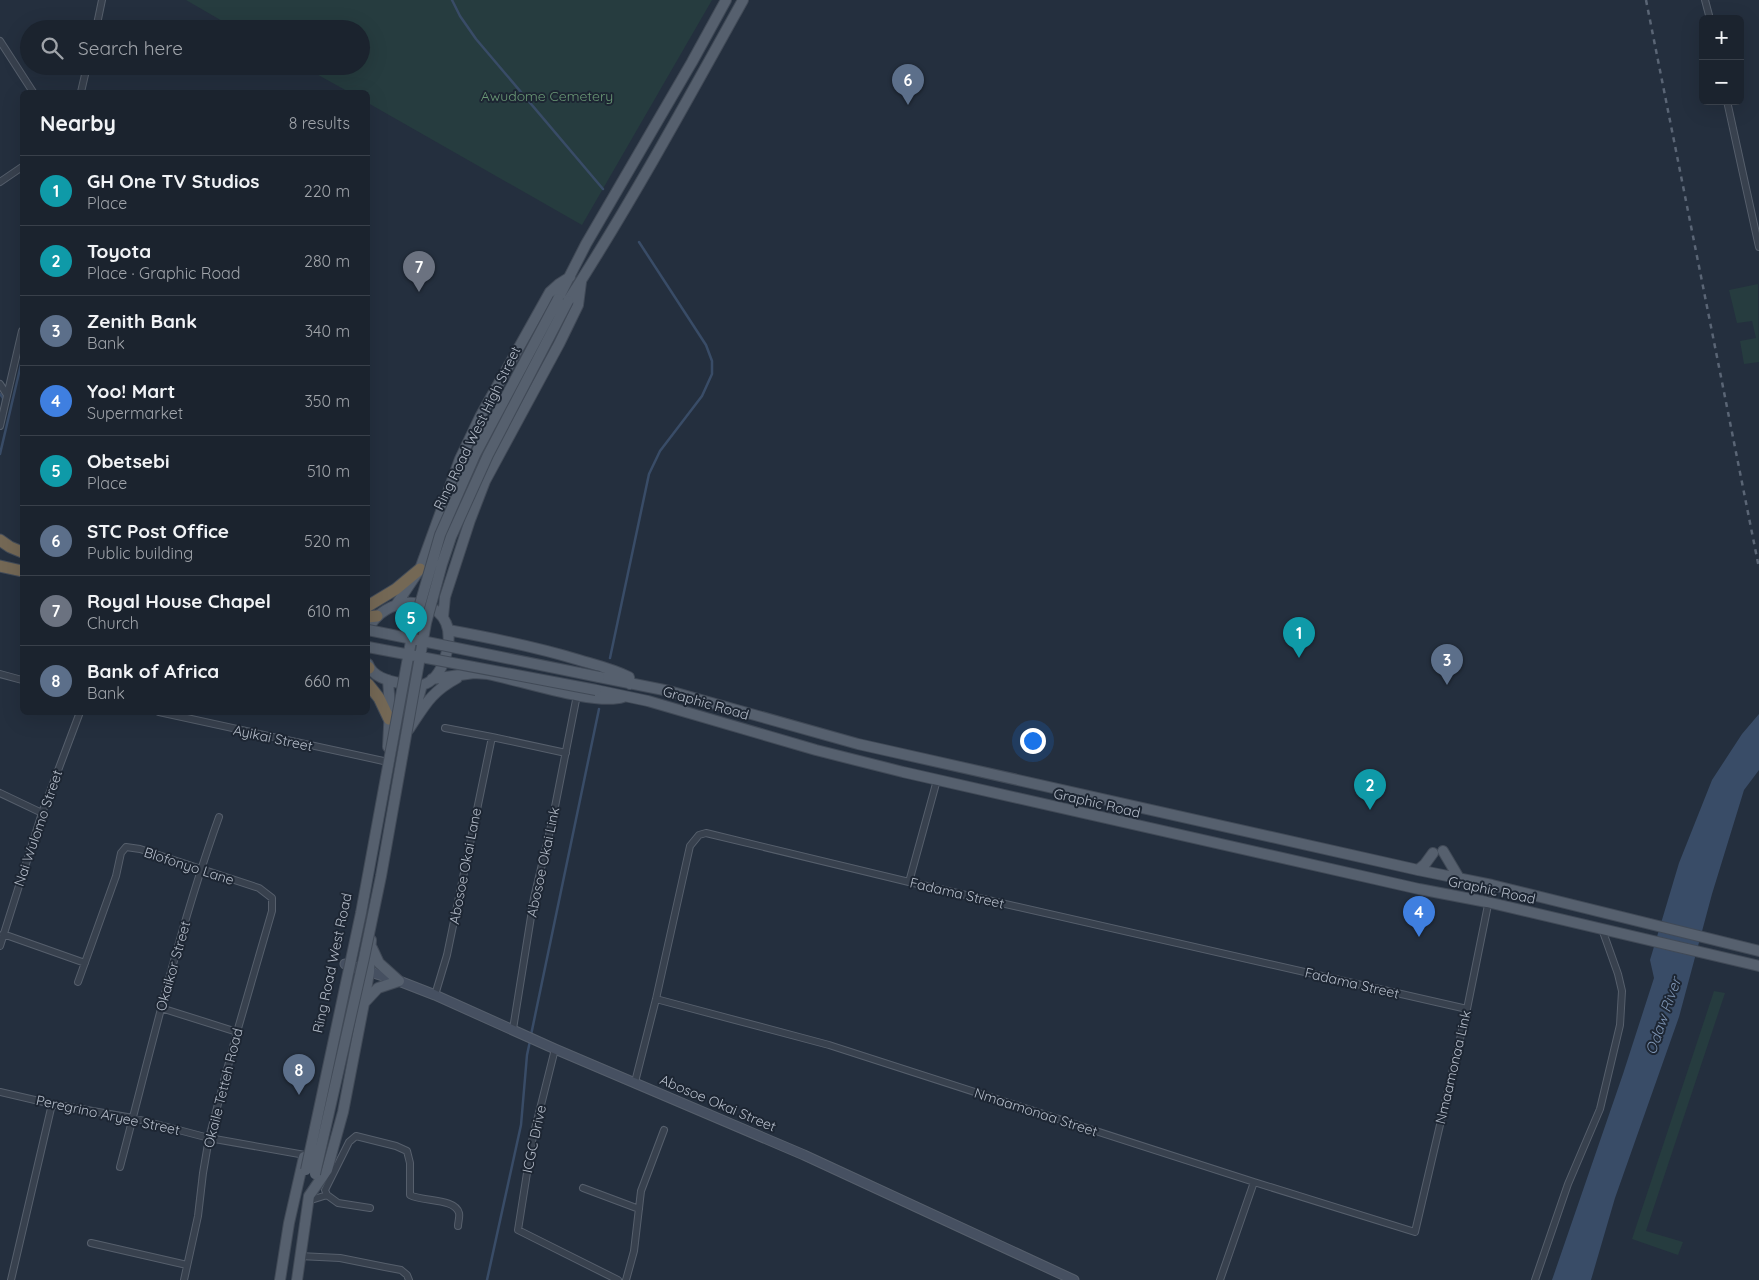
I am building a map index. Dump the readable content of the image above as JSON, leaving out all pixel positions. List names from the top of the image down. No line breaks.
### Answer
{"streets":{"main road":["Ring Road West High Street","Graphic Road","Ring Road West Road"],"street":["Ayikai Street","Nai Wulomo Street","Abosoe Okai Link","Blofonyo Lane","Abosoe Okai Lane","Fadama Street","Okaikor Street","Nmaamonaa Link","Okaile Tetteh Road","Abosoe Okai Street","Nmaamonaa Street","Peregrino Aryee Street","ICGC Drive"]},"crossings":[["Ring Road West High Street","Ring Road West Road"],["Graphic Road","Abosoe Okai Link"],["Graphic Road","Nmaamonaa Link"],["Ayikai Street","Ring Road West Road"],["Abosoe Okai Link","Abosoe Okai Street"],["Blofonyo Lane","Okaikor Street"],["Blofonyo Lane","Okaile Tetteh Road"],["Abosoe Okai Lane","Abosoe Okai Street"],["Fadama Street","Nmaamonaa Link"],["Fadama Street","Abosoe Okai Street"],["Fadama Street","Nmaamonaa Street"],["Ring Road West Road","Abosoe Okai Street"],["Ring Road West Road","Peregrino Aryee Street"],["Okaikor Street","Peregrino Aryee Street"],["Nmaamonaa Link","Nmaamonaa Street"],["Okaile Tetteh Road","Peregrino Aryee Street"],["Abosoe Okai Street","ICGC Drive"]],"water":["Odaw River"],"parks":["Awudome Cemetery"],"page":{"map_buttons":["+","−"],"search":"Search here","pins":["6","7","5","1","3","2","4","8"],"heading":["Nearby","8 results"],"list":[{"mark":"1","name":"GH One TV Studios","note":"Place","value":"220 m"},{"mark":"2","name":"Toyota","note":"Place · Graphic Road","value":"280 m"},{"mark":"3","name":"Zenith Bank","note":"Bank","value":"340 m"},{"mark":"4","name":"Yoo! Mart","note":"Supermarket","value":"350 m"},{"mark":"5","name":"Obetsebi","note":"Place","value":"510 m"},{"mark":"6","name":"STC Post Office","note":"Public building","value":"520 m"},{"mark":"7","name":"Royal House Chapel","note":"Church","value":"610 m"},{"mark":"8","name":"Bank of Africa","note":"Bank","value":"660 m"}]}}
